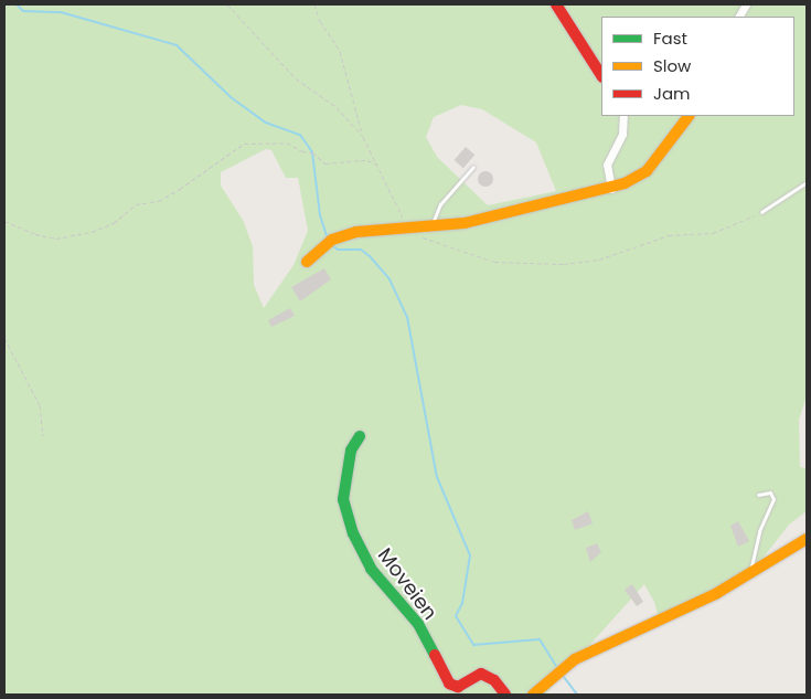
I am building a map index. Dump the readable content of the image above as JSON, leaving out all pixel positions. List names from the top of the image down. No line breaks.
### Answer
{"streets":{"street":["Moveien"]},"legend":["Fast","Slow","Jam"]}
